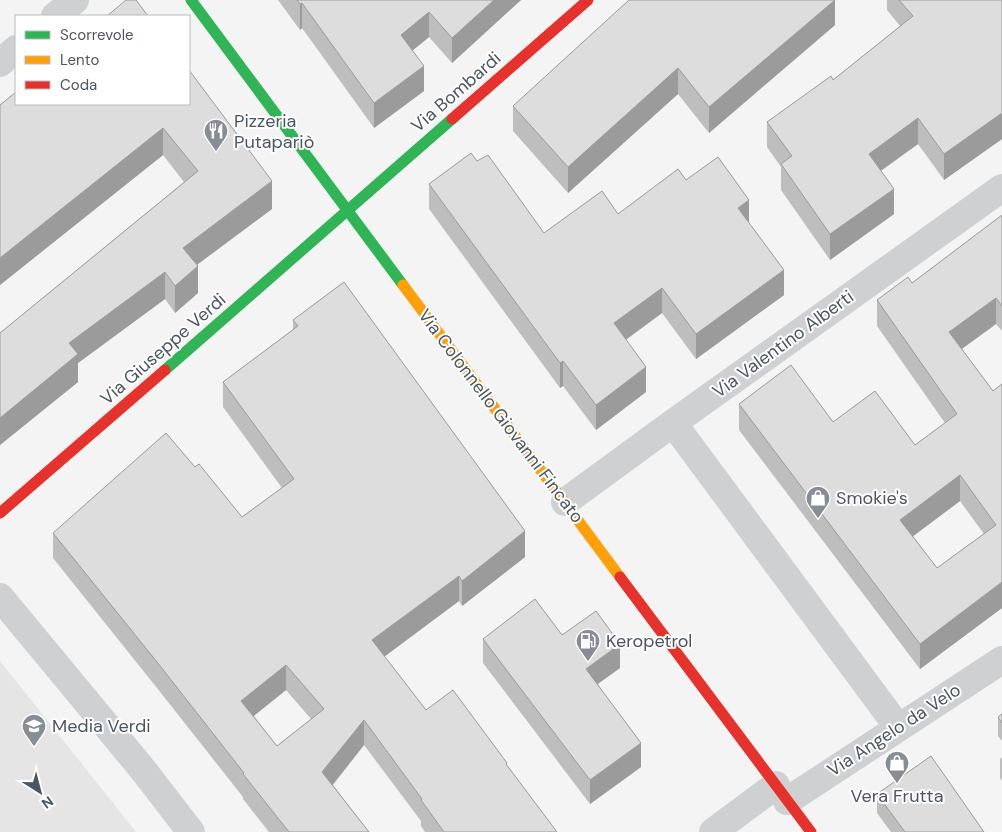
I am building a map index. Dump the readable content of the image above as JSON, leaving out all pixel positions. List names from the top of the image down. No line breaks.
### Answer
{"streets":{"main road":["Via Bombardi","Via Giuseppe Verdi","Via Colonnello Giovanni Fincato"],"street":["Via Valentino Alberti","Via Angelo da Velo"]},"crossings":[["Via Bombardi","Via Giuseppe Verdi"],["Via Bombardi","Via Colonnello Giovanni Fincato"],["Via Valentino Alberti","Via Colonnello Giovanni Fincato"],["Via Giuseppe Verdi","Via Colonnello Giovanni Fincato"],["Via Colonnello Giovanni Fincato","Via Angelo da Velo"]],"places":{"restaurant":["Pizzeria Putapariò"],"shop":["Smokie's","Vera Frutta"],"fuel station":["Keropetrol"],"school or university":["Media Verdi"]},"legend":["Scorrevole","Lento","Coda"],"north":"bottom right"}
